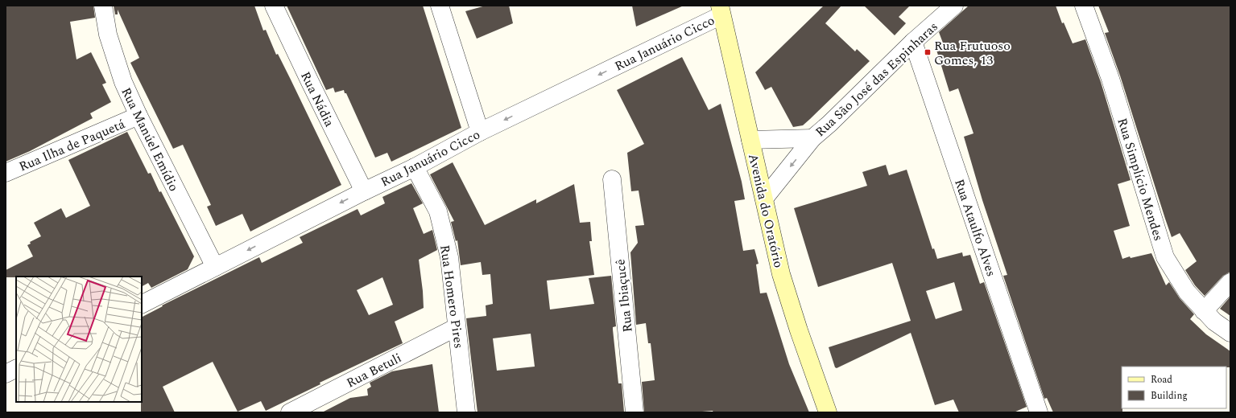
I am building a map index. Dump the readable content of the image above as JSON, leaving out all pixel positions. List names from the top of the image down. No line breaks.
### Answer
{"streets":{"main road":["Avenida do Oratório"],"street":["Rua Januário Cicco","Rua São José das Espinharas","Rua Nádia","Rua Manúel Emídio","Rua Ilha de Paquetá","Rua Simplício Mendes","Rua Ataulfo Alves","Rua Ibiaçucê","Rua Homero Pires","Rua Betuli"]},"crossings":[["Rua Januário Cicco","Rua Nádia"],["Rua Januário Cicco","Rua Manúel Emídio"],["Rua Januário Cicco","Avenida do Oratório"],["Rua Januário Cicco","Rua Homero Pires"],["Rua São José das Espinharas","Avenida do Oratório"],["Rua São José das Espinharas","Rua Ataulfo Alves"],["Rua Manúel Emídio","Rua Ilha de Paquetá"],["Rua Homero Pires","Rua Betuli"]],"one_way":["Rua Januário Cicco"],"places":{"transit":["Rua Frutuoso Gomes, 13"]},"legend":["Road","Building"]}
